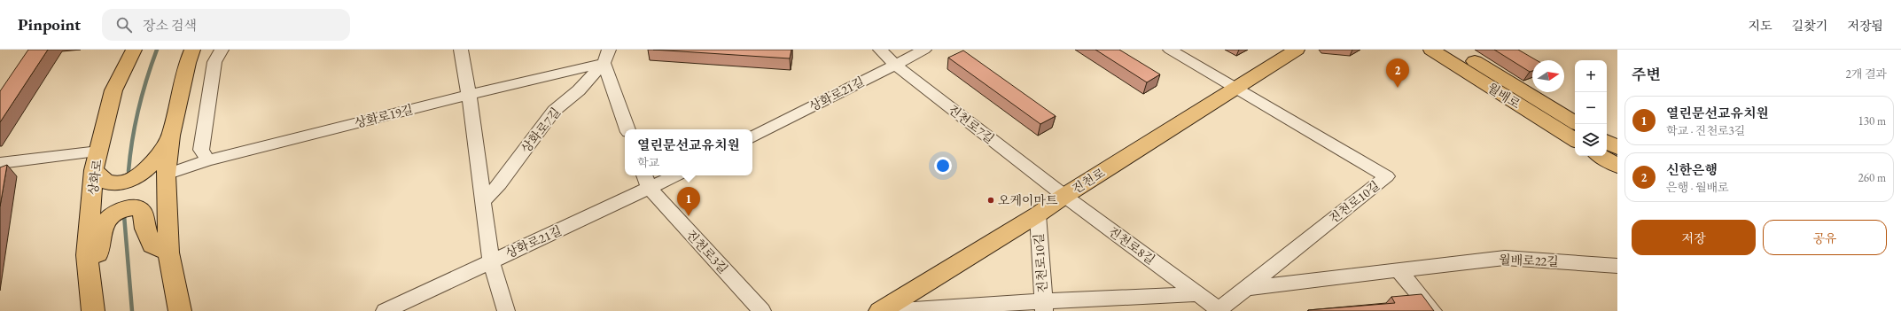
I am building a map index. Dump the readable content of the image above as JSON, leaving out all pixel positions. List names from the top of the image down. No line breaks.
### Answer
{"streets":{"main road":["월배로","상화로","진천로"],"street":["상화로21길","상화로19길","진천로7길","상화로7길","진천로10길","진천로8길","진천로3길","월배로22길"]},"crossings":[["상화로21길","진천로7길"],["상화로21길","진천로3길"],["상화로19길","상화로7길"],["진천로7길","진천로"],["진천로7길","진천로8길"],["진천로","진천로10길"],["진천로","진천로8길"],["진천로10길","진천로8길"],["진천로10길","월배로22길"]],"places":["오케이마트"],"north":"right","page":{"header":"Pinpoint","search":"장소 검색","nav":["지도","길찾기","저장됨"],"heading":["주변","2개 결과"],"pins":["2","1"],"map_buttons":["+","−"],"list":[{"mark":"1","name":"열린문선교유치원","note":"학교 · 진천로3길","value":"130 m"},{"mark":"2","name":"신한은행","note":"은행 · 월배로","value":"260 m"}],"popup":["열린문선교유치원","학교"],"buttons":["저장","공유"]}}
